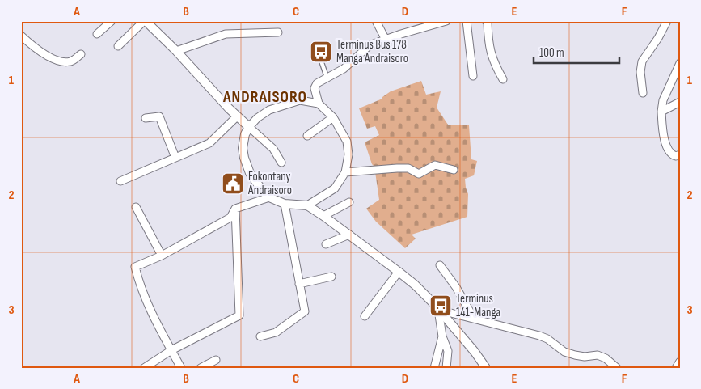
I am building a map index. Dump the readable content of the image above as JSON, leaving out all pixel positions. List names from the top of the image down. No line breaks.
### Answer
{"districts":["ANDRAISORO"],"places":{"bus stop":["Terminus Bus 178 Manga Andraisoro","Terminus 141-Manga"],"public building":["Fokontany Andraisoro"]},"scale_bar":"100 m","grid":{"columns":["A","B","C","D","E","F"],"rows":["1","2","3"]}}
